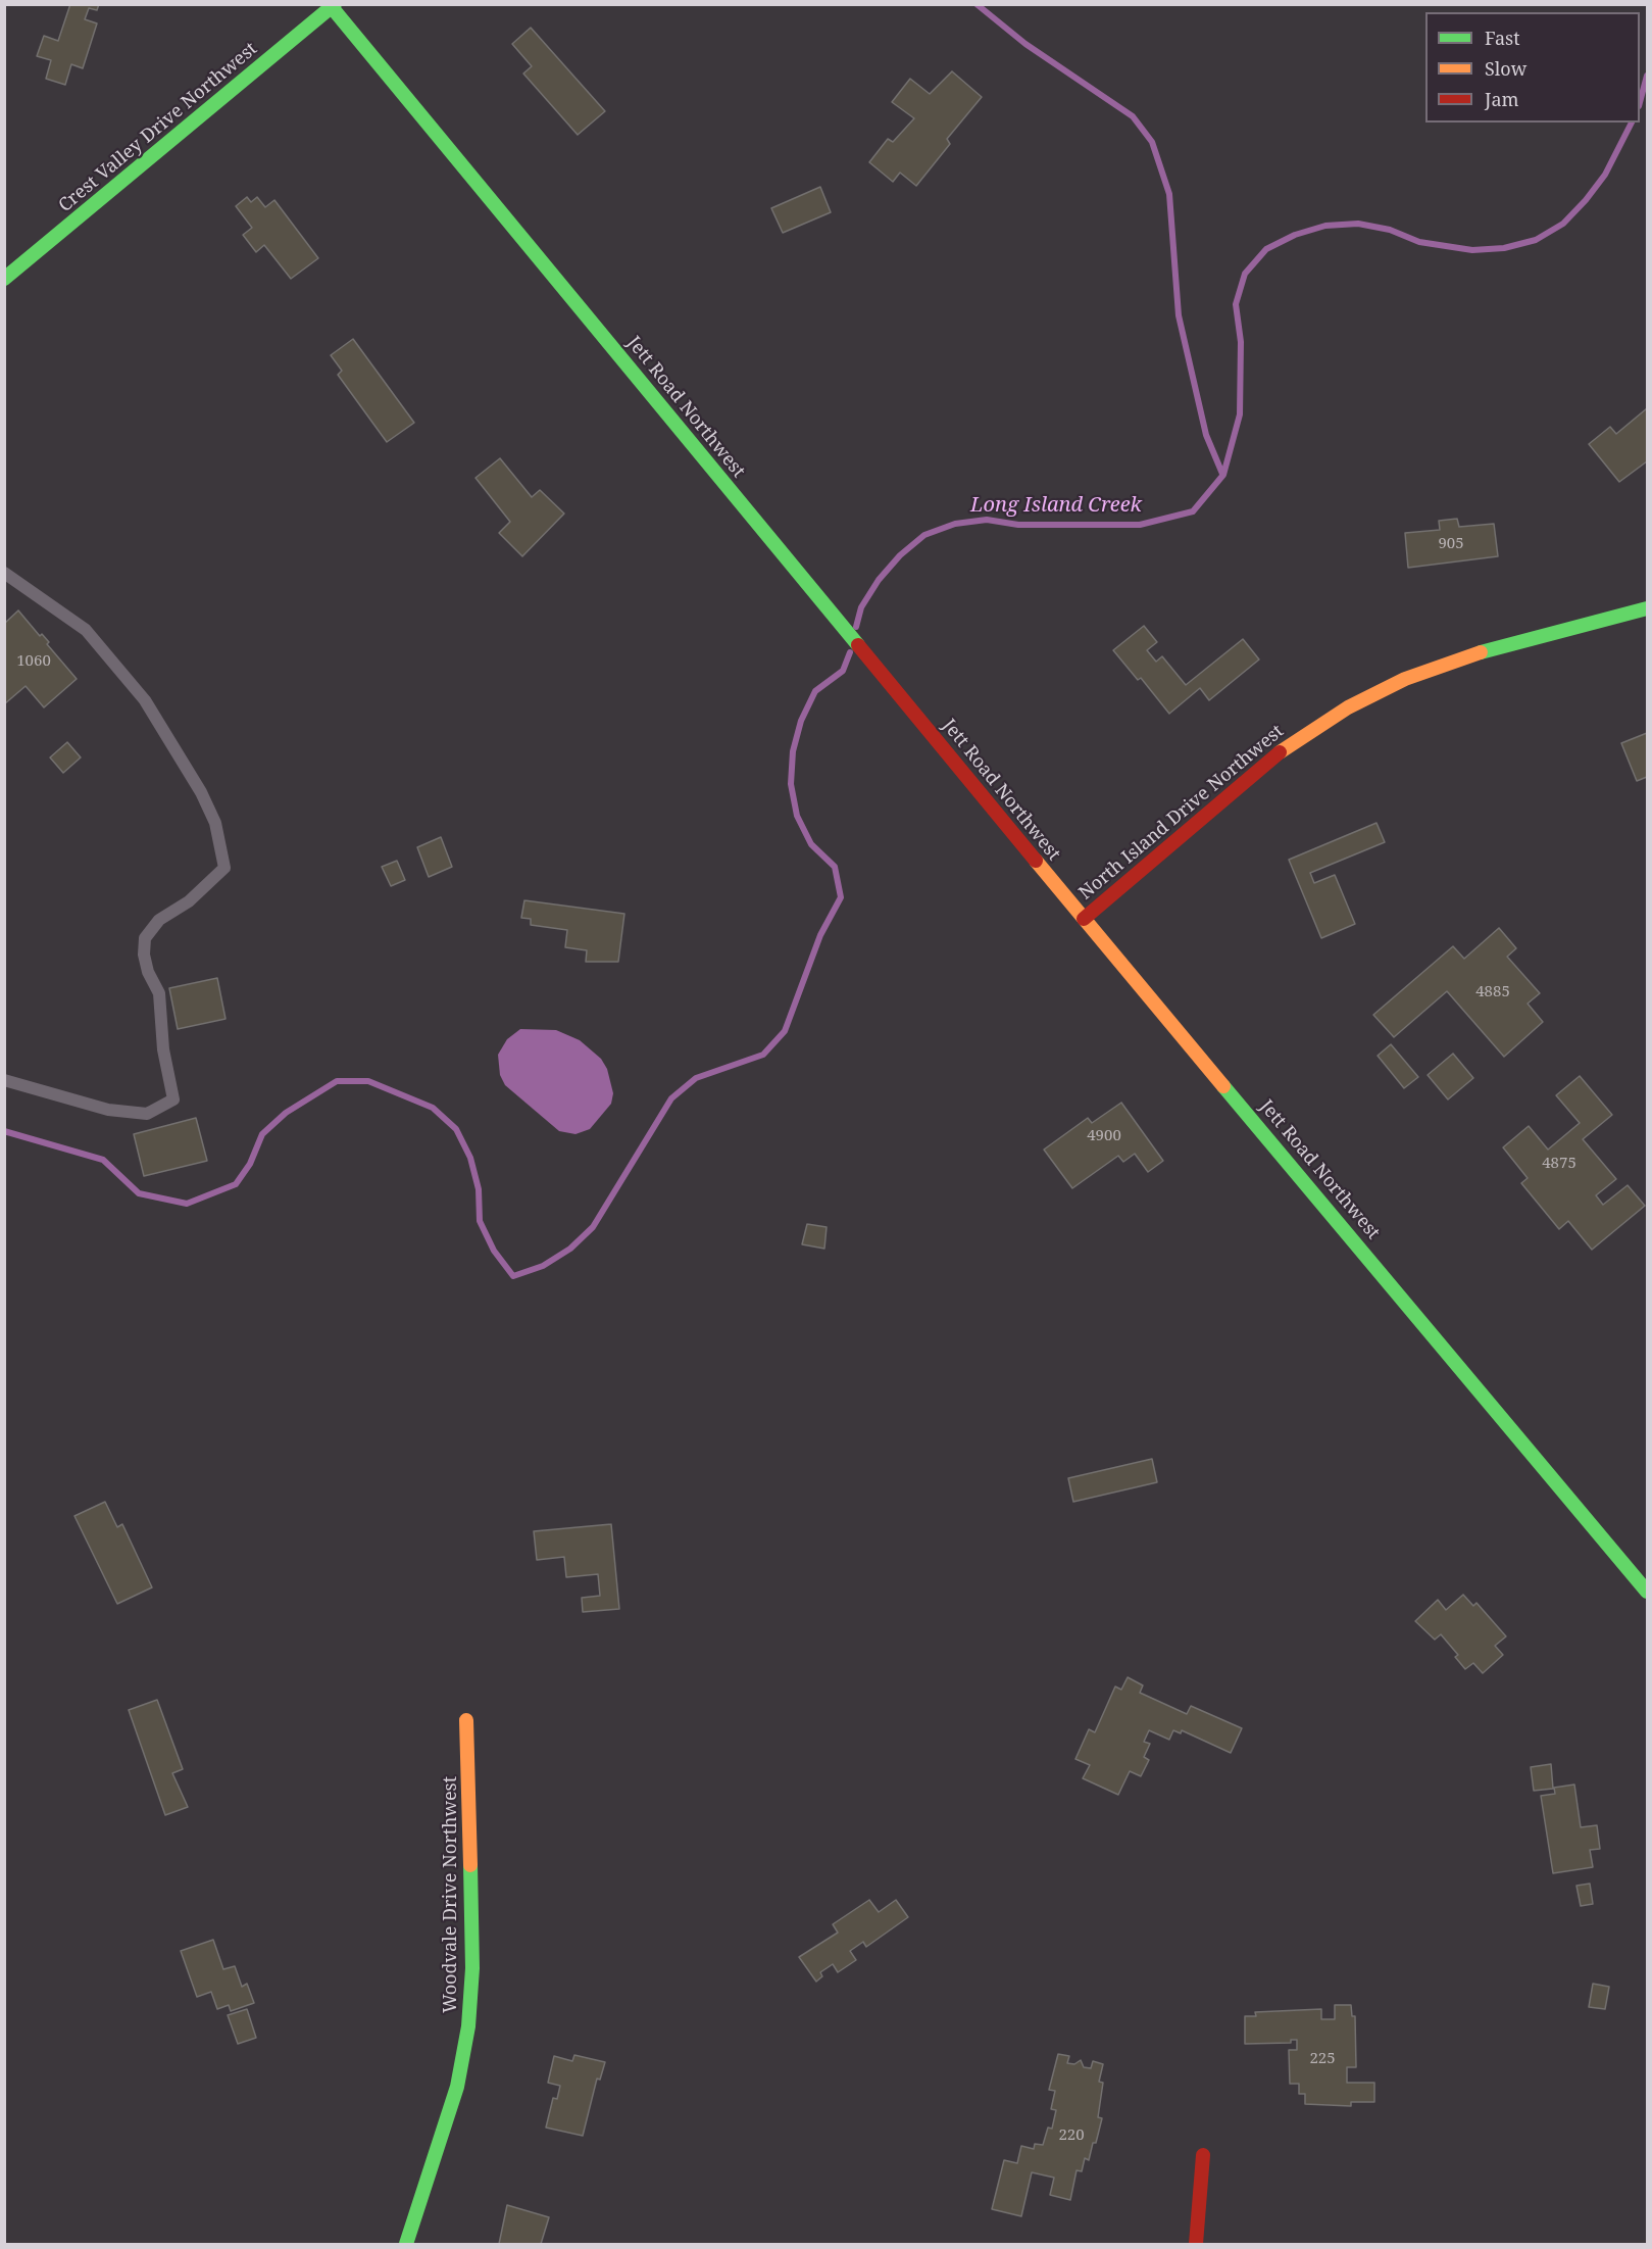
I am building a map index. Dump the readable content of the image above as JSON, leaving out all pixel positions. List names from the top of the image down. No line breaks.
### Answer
{"streets":{"street":["Crest Valley Drive Northwest","Jett Road Northwest","North Island Drive Northwest","Woodvale Drive Northwest"]},"crossings":[["Crest Valley Drive Northwest","Jett Road Northwest"],["Jett Road Northwest","North Island Drive Northwest"]],"water":["Long Island Creek"],"house_numbers":["905","1060","4885","4900","4875","225","220"],"legend":["Fast","Slow","Jam"]}
